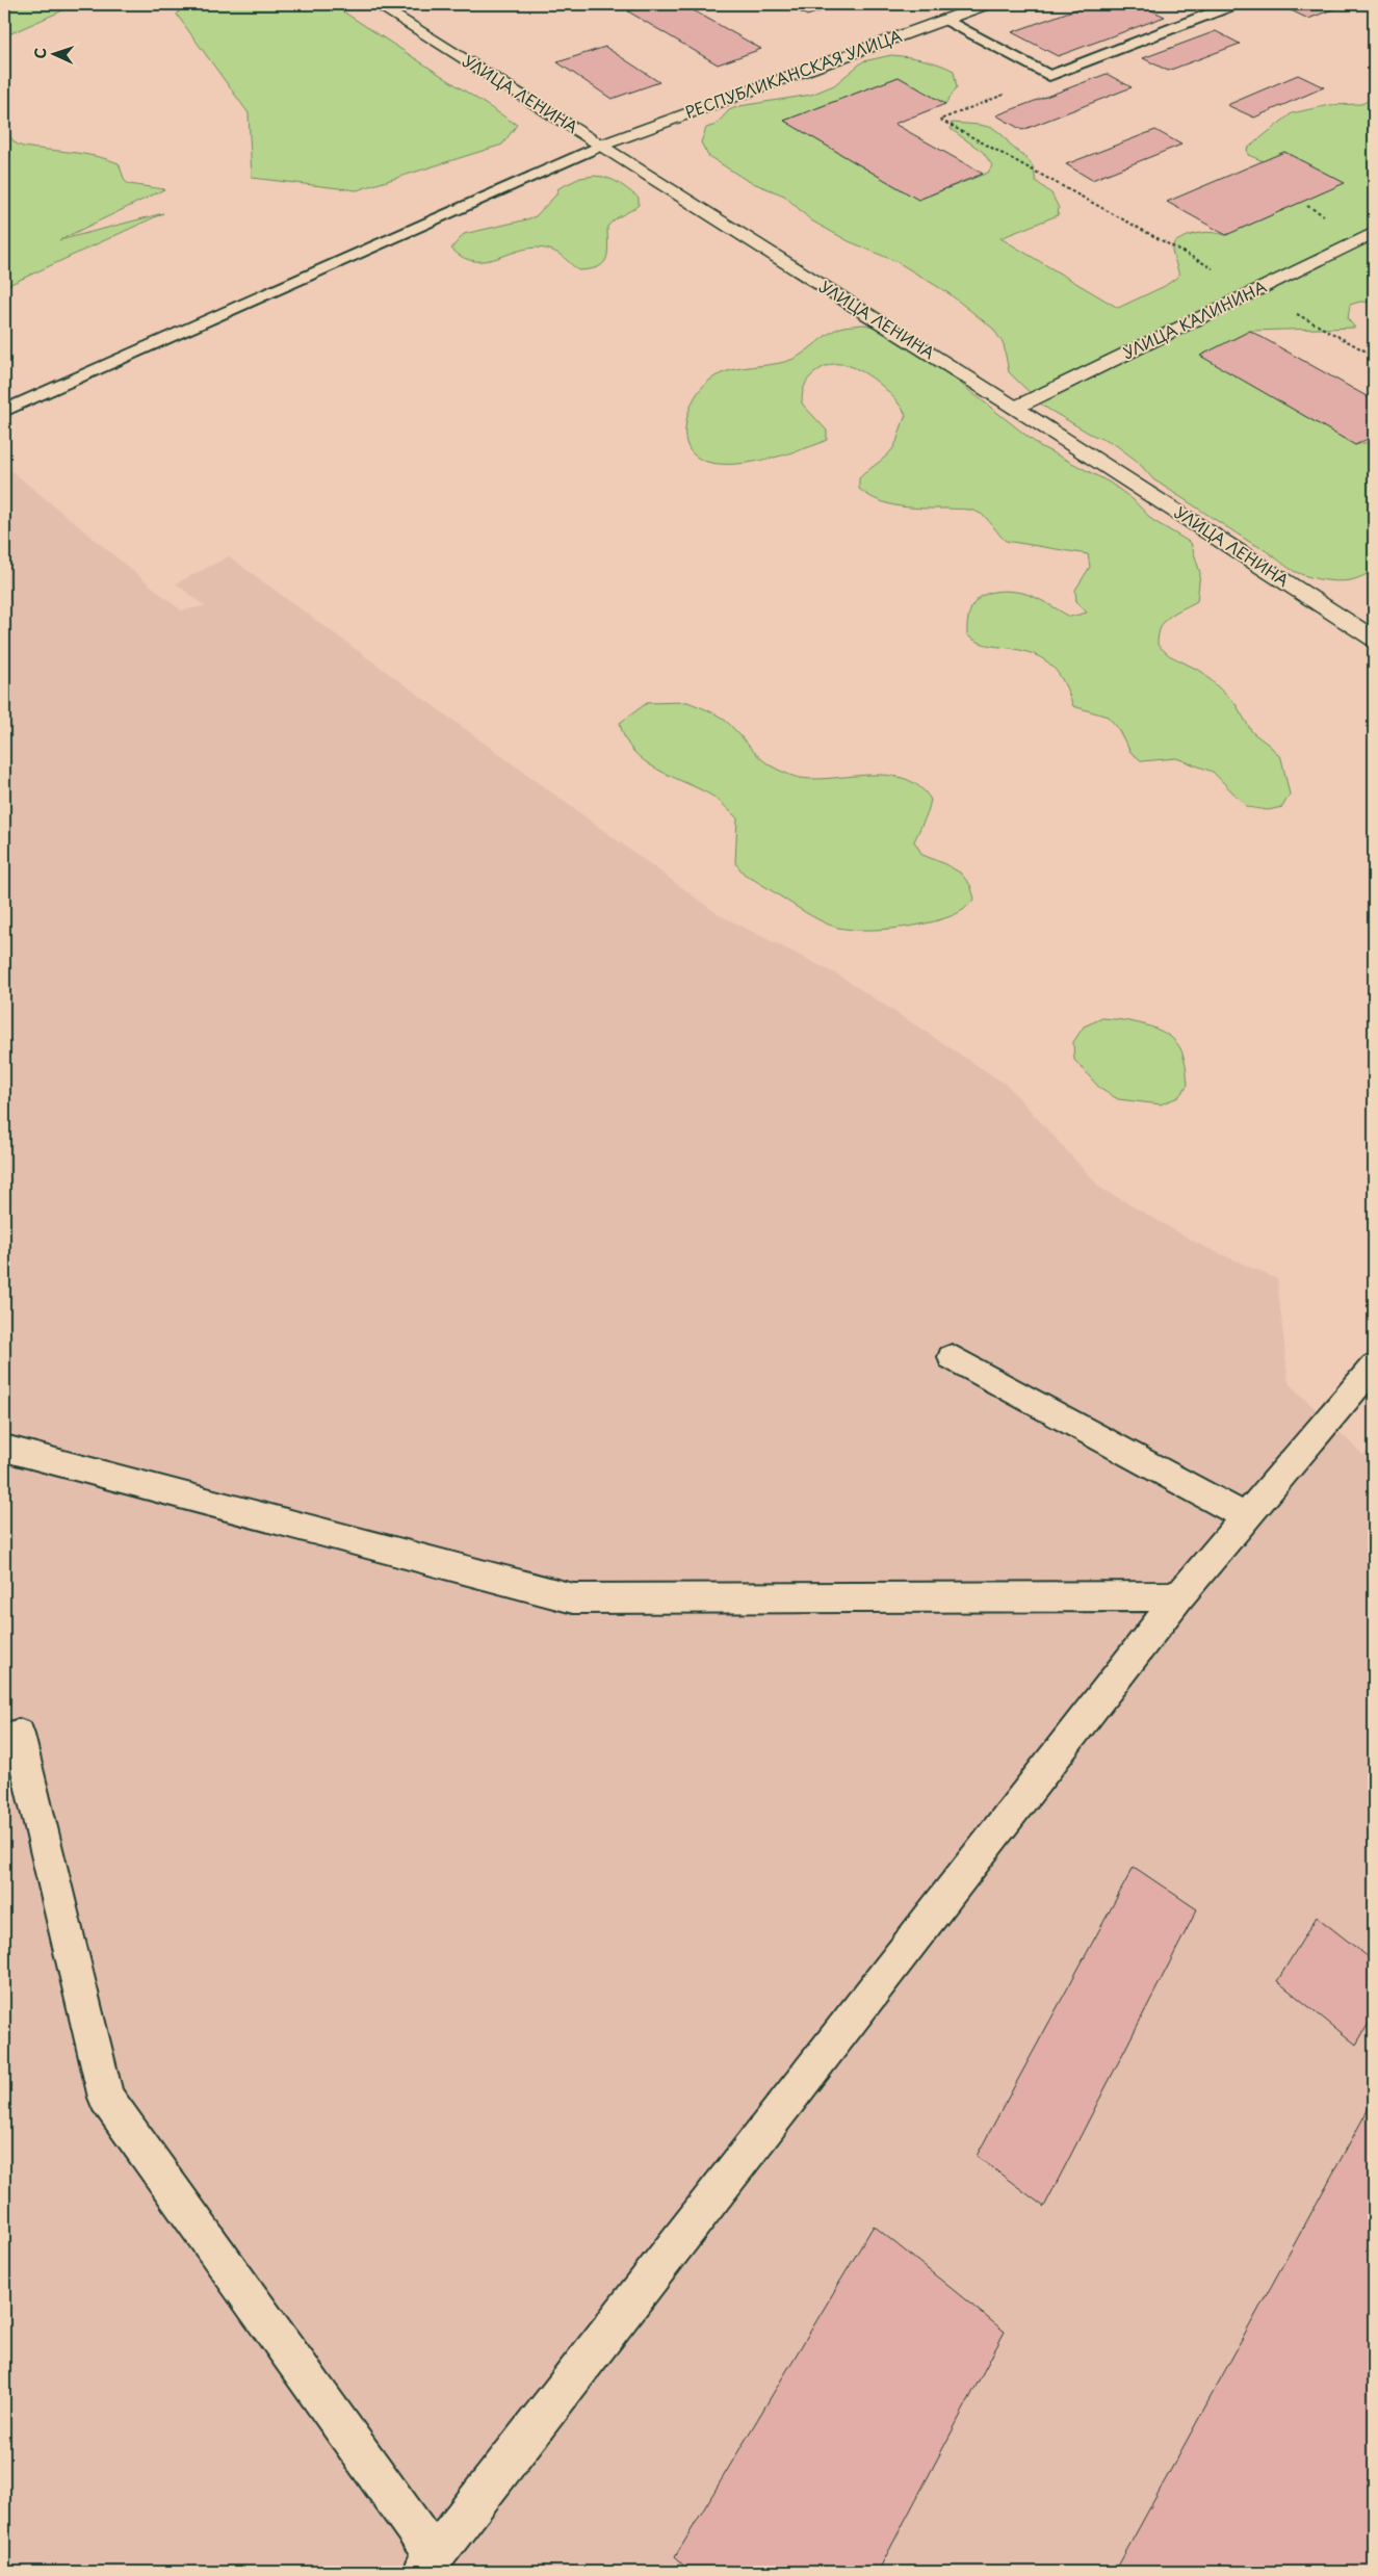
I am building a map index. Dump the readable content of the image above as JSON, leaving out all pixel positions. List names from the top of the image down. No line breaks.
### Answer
{"streets":{"street":["РЕСПУБЛИКАНСКАЯ УЛИЦА","УЛИЦА ЛЕНИНА","УЛИЦА КАЛИНИНА"]},"crossings":[["РЕСПУБЛИКАНСКАЯ УЛИЦА","УЛИЦА ЛЕНИНА"],["УЛИЦА ЛЕНИНА","УЛИЦА КАЛИНИНА"]],"north":"left"}
